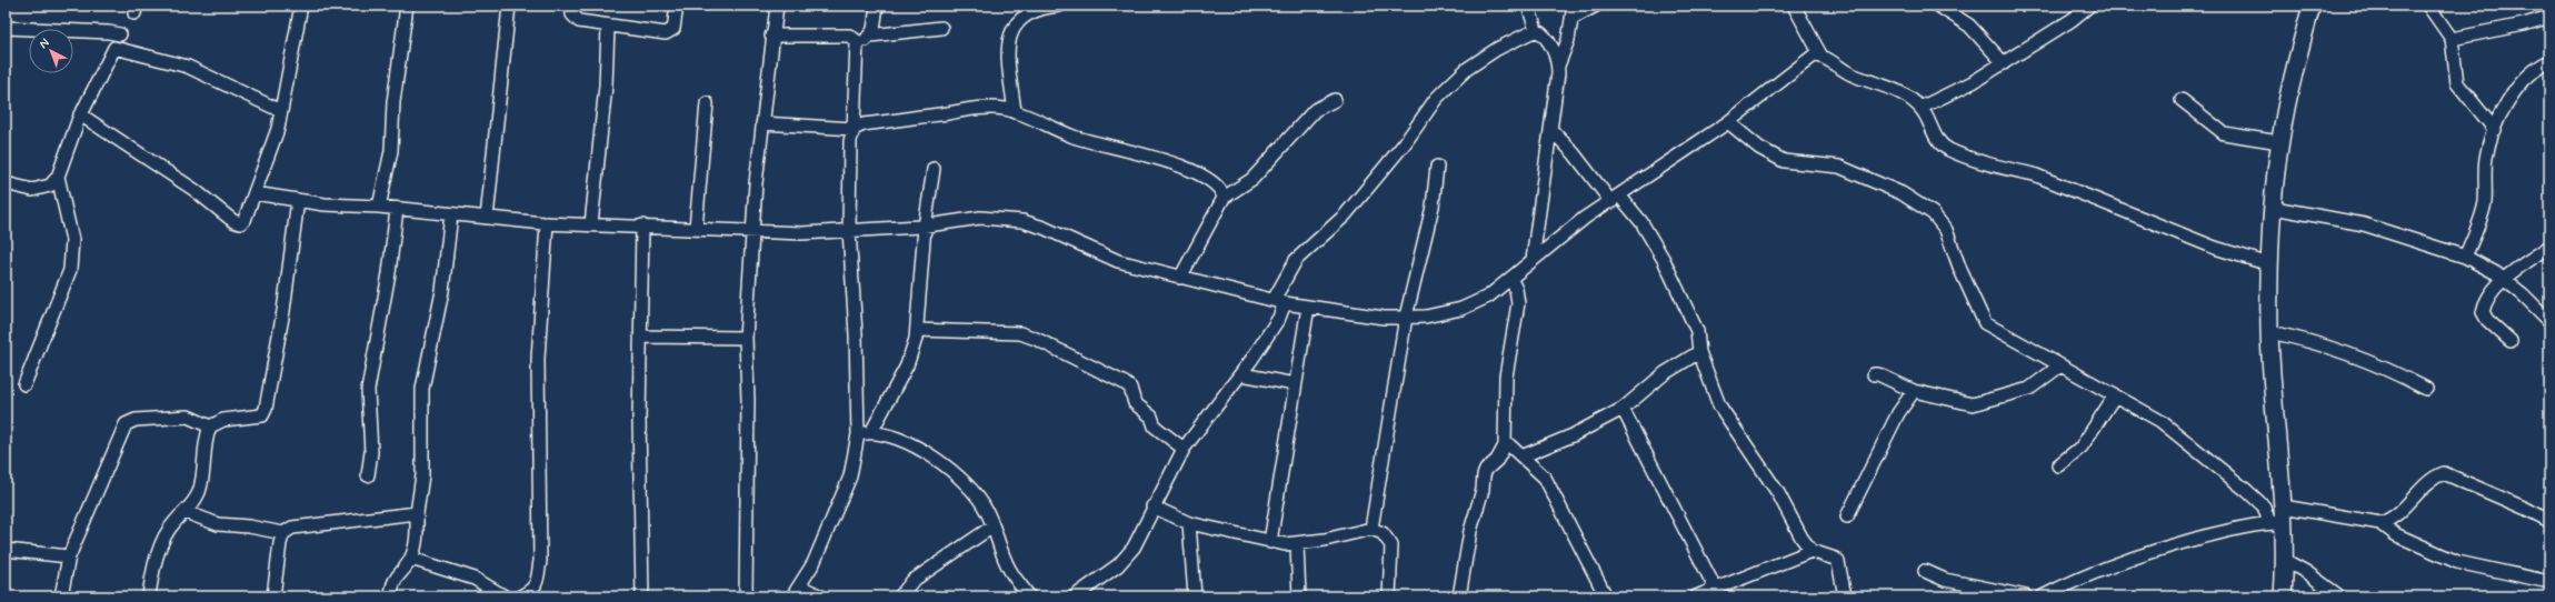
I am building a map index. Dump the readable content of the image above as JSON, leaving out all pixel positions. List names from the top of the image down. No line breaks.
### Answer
{"north":"top left"}
